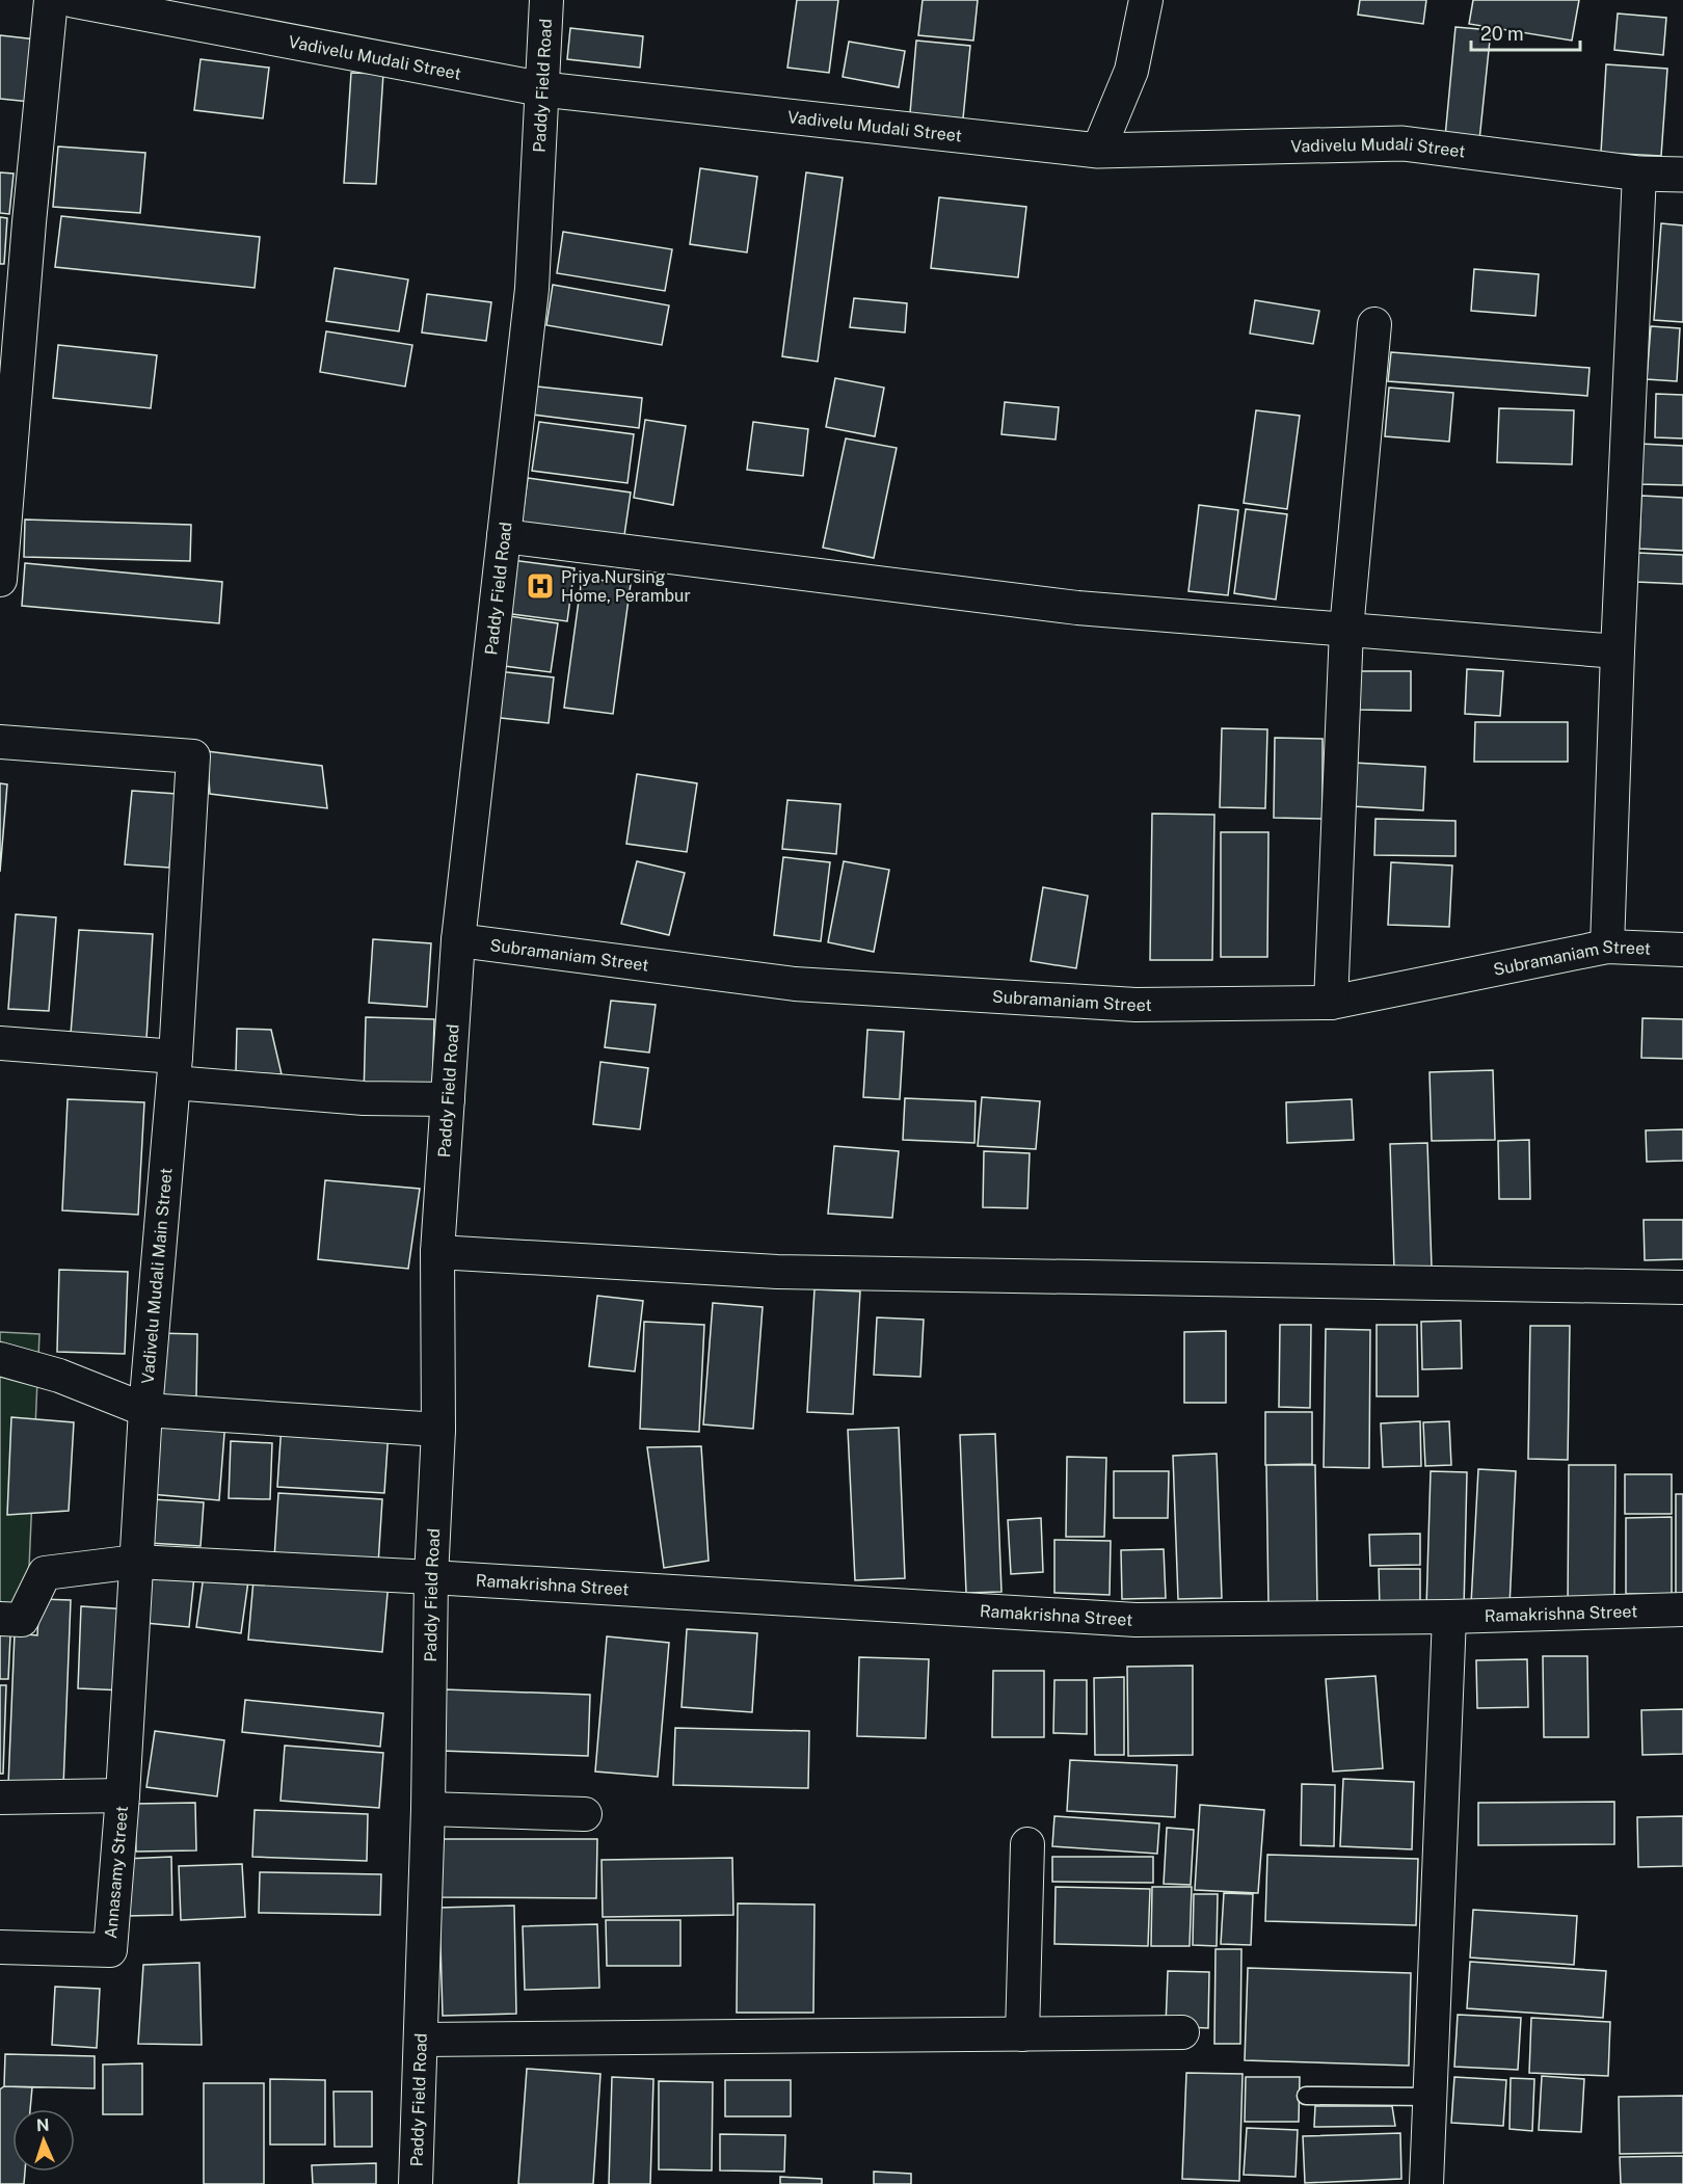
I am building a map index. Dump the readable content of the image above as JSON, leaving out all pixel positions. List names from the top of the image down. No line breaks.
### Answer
{"streets":{"street":["Vadivelu Mudali Street","Paddy Field Road","Subramaniam Street","Vadivelu Mudali Main Street","Ramakrishna Street","Annasamy Street"]},"crossings":[["Vadivelu Mudali Street","Paddy Field Road"],["Paddy Field Road","Subramaniam Street"],["Paddy Field Road","Ramakrishna Street"],["Vadivelu Mudali Main Street","Ramakrishna Street"],["Vadivelu Mudali Main Street","Annasamy Street"]],"places":{"hospital":["Priya Nursing Home, Perambur"]},"scale_bar":"20 m","north":"top"}
